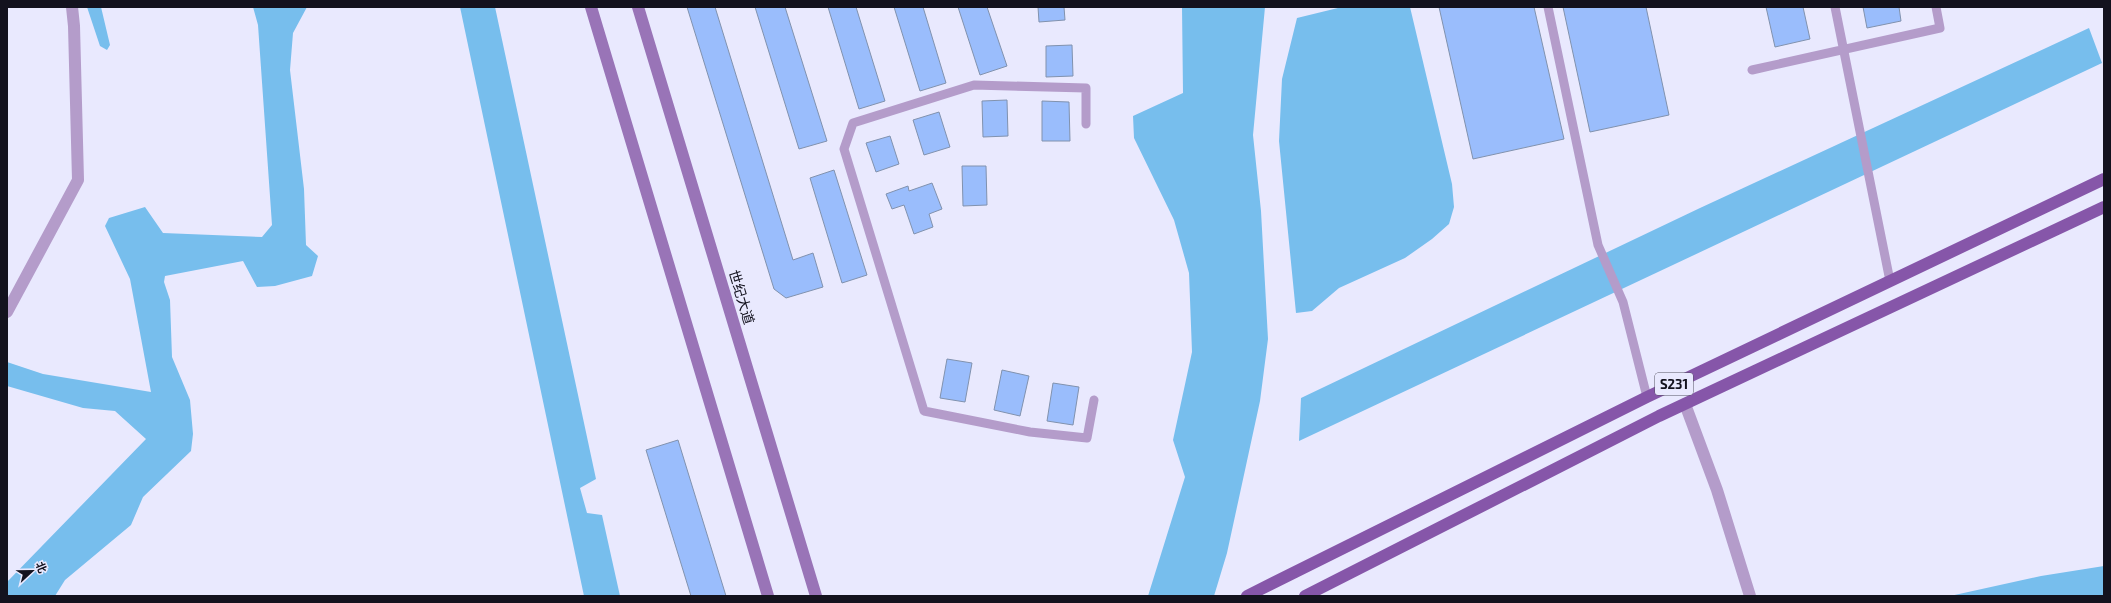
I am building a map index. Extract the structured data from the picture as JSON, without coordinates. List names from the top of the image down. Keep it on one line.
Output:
{"streets":{"main road":["世纪大道","S231"]},"north":"right"}
